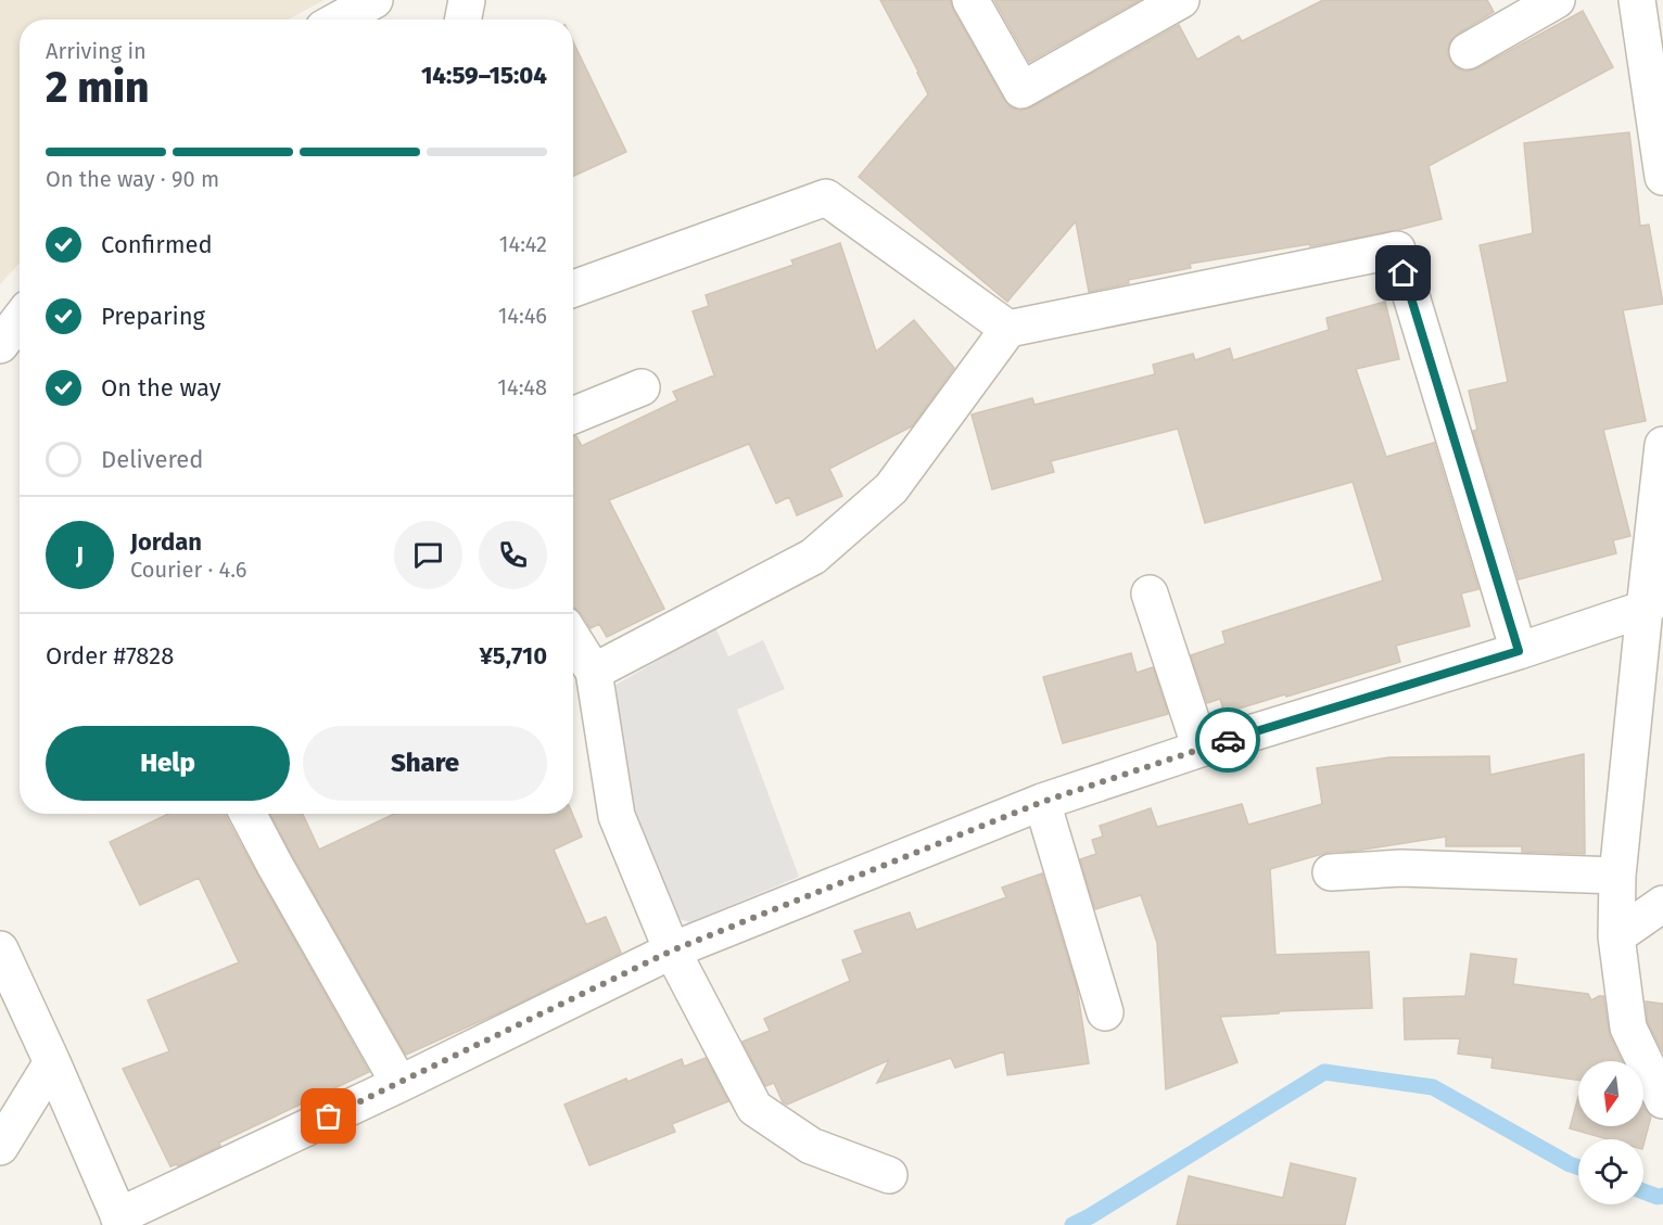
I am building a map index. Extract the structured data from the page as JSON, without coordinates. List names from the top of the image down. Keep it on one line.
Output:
{"north":"bottom","page":{"heading":["2 min","Arriving in","14:59–15:04"],"panel":["Jordan","Courier · 4.6","Order #7828","¥5,710"],"bar":"On the way · 90 m","list":[["Confirmed","14:42"],["Preparing","14:46"],["On the way","14:48"],"Delivered"],"round":"J","buttons":["Help","Share"]}}
